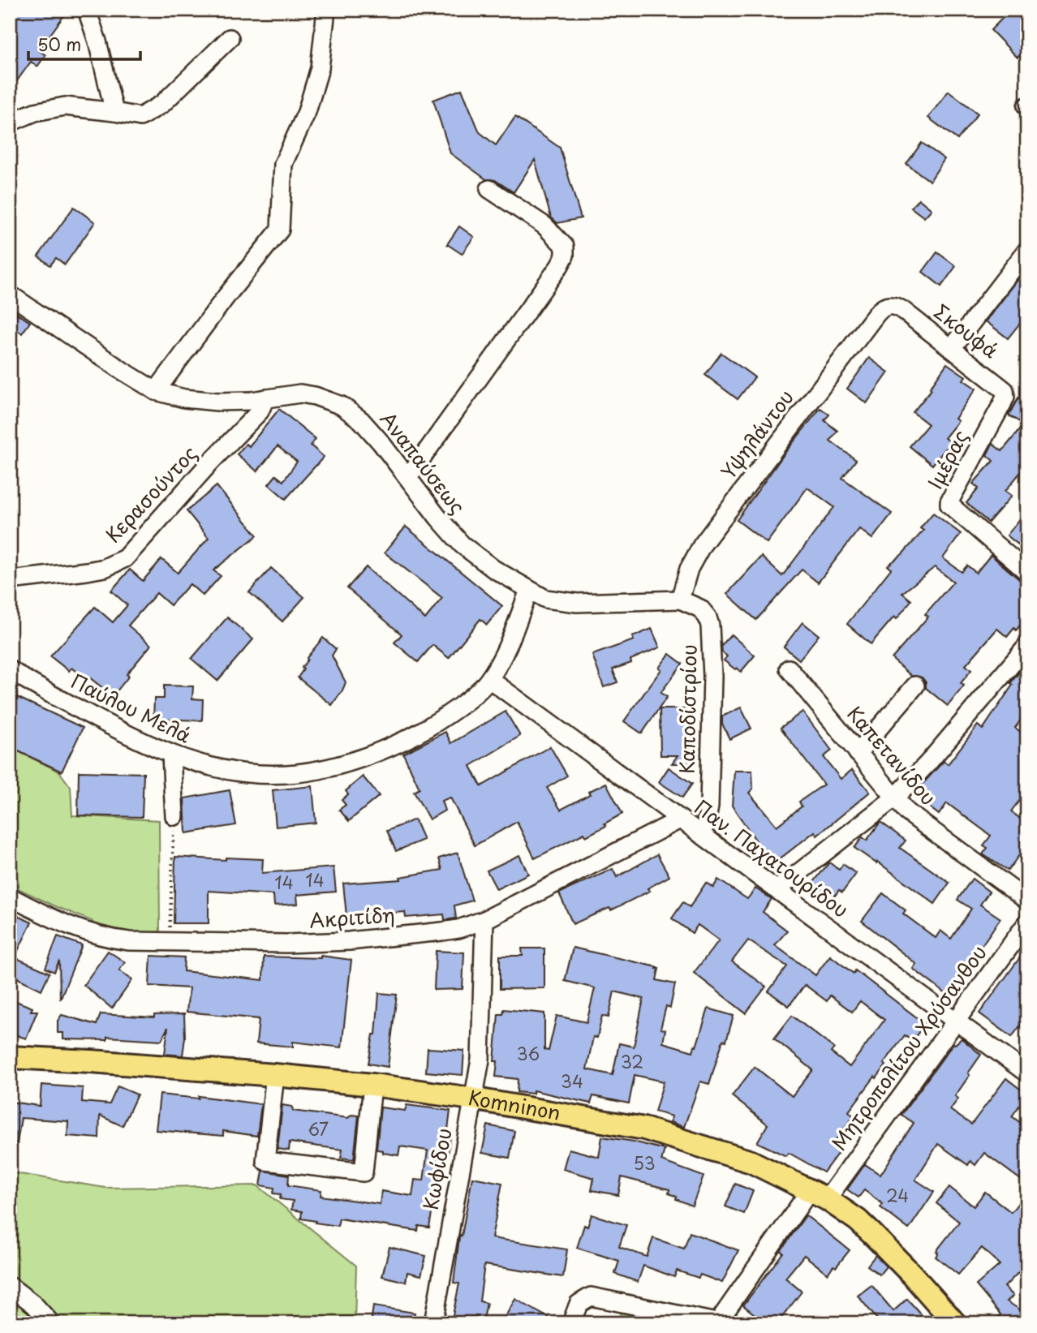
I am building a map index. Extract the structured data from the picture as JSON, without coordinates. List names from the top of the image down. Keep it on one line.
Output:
{"streets":{"main road":["Komninon"],"street":["Σκουφά","Υψηλάντου","Ιμέρας","Αναπαύσεως","Κερασούντος","Παύλου Μελά","Καποδίστρίου","Καπετανίδου","Παν. Παχατουρίδου","Ακριτίδη","Μητροπολίτου Χρύσανθου","Κωφίδου"]},"crossings":[["Σκουφά","Υψηλάντου"],["Σκουφά","Ιμέρας"],["Υψηλάντου","Αναπαύσεως"],["Υψηλάντου","Καποδίστρίου"],["Αναπαύσεως","Κερασούντος"],["Αναπαύσεως","Παύλου Μελά"],["Αναπαύσεως","Καποδίστρίου"],["Παύλου Μελά","Παν. Παχατουρίδου"],["Καποδίστρίου","Παν. Παχατουρίδου"],["Παν. Παχατουρίδου","Ακριτίδη"],["Παν. Παχατουρίδου","Μητροπολίτου Χρύσανθου"],["Ακριτίδη","Κωφίδου"],["Μητροπολίτου Χρύσανθου","Komninon"],["Komninon","Κωφίδου"]],"house_numbers":["14","14","36","32","34","67","53","24"],"scale_bar":"50 m"}
